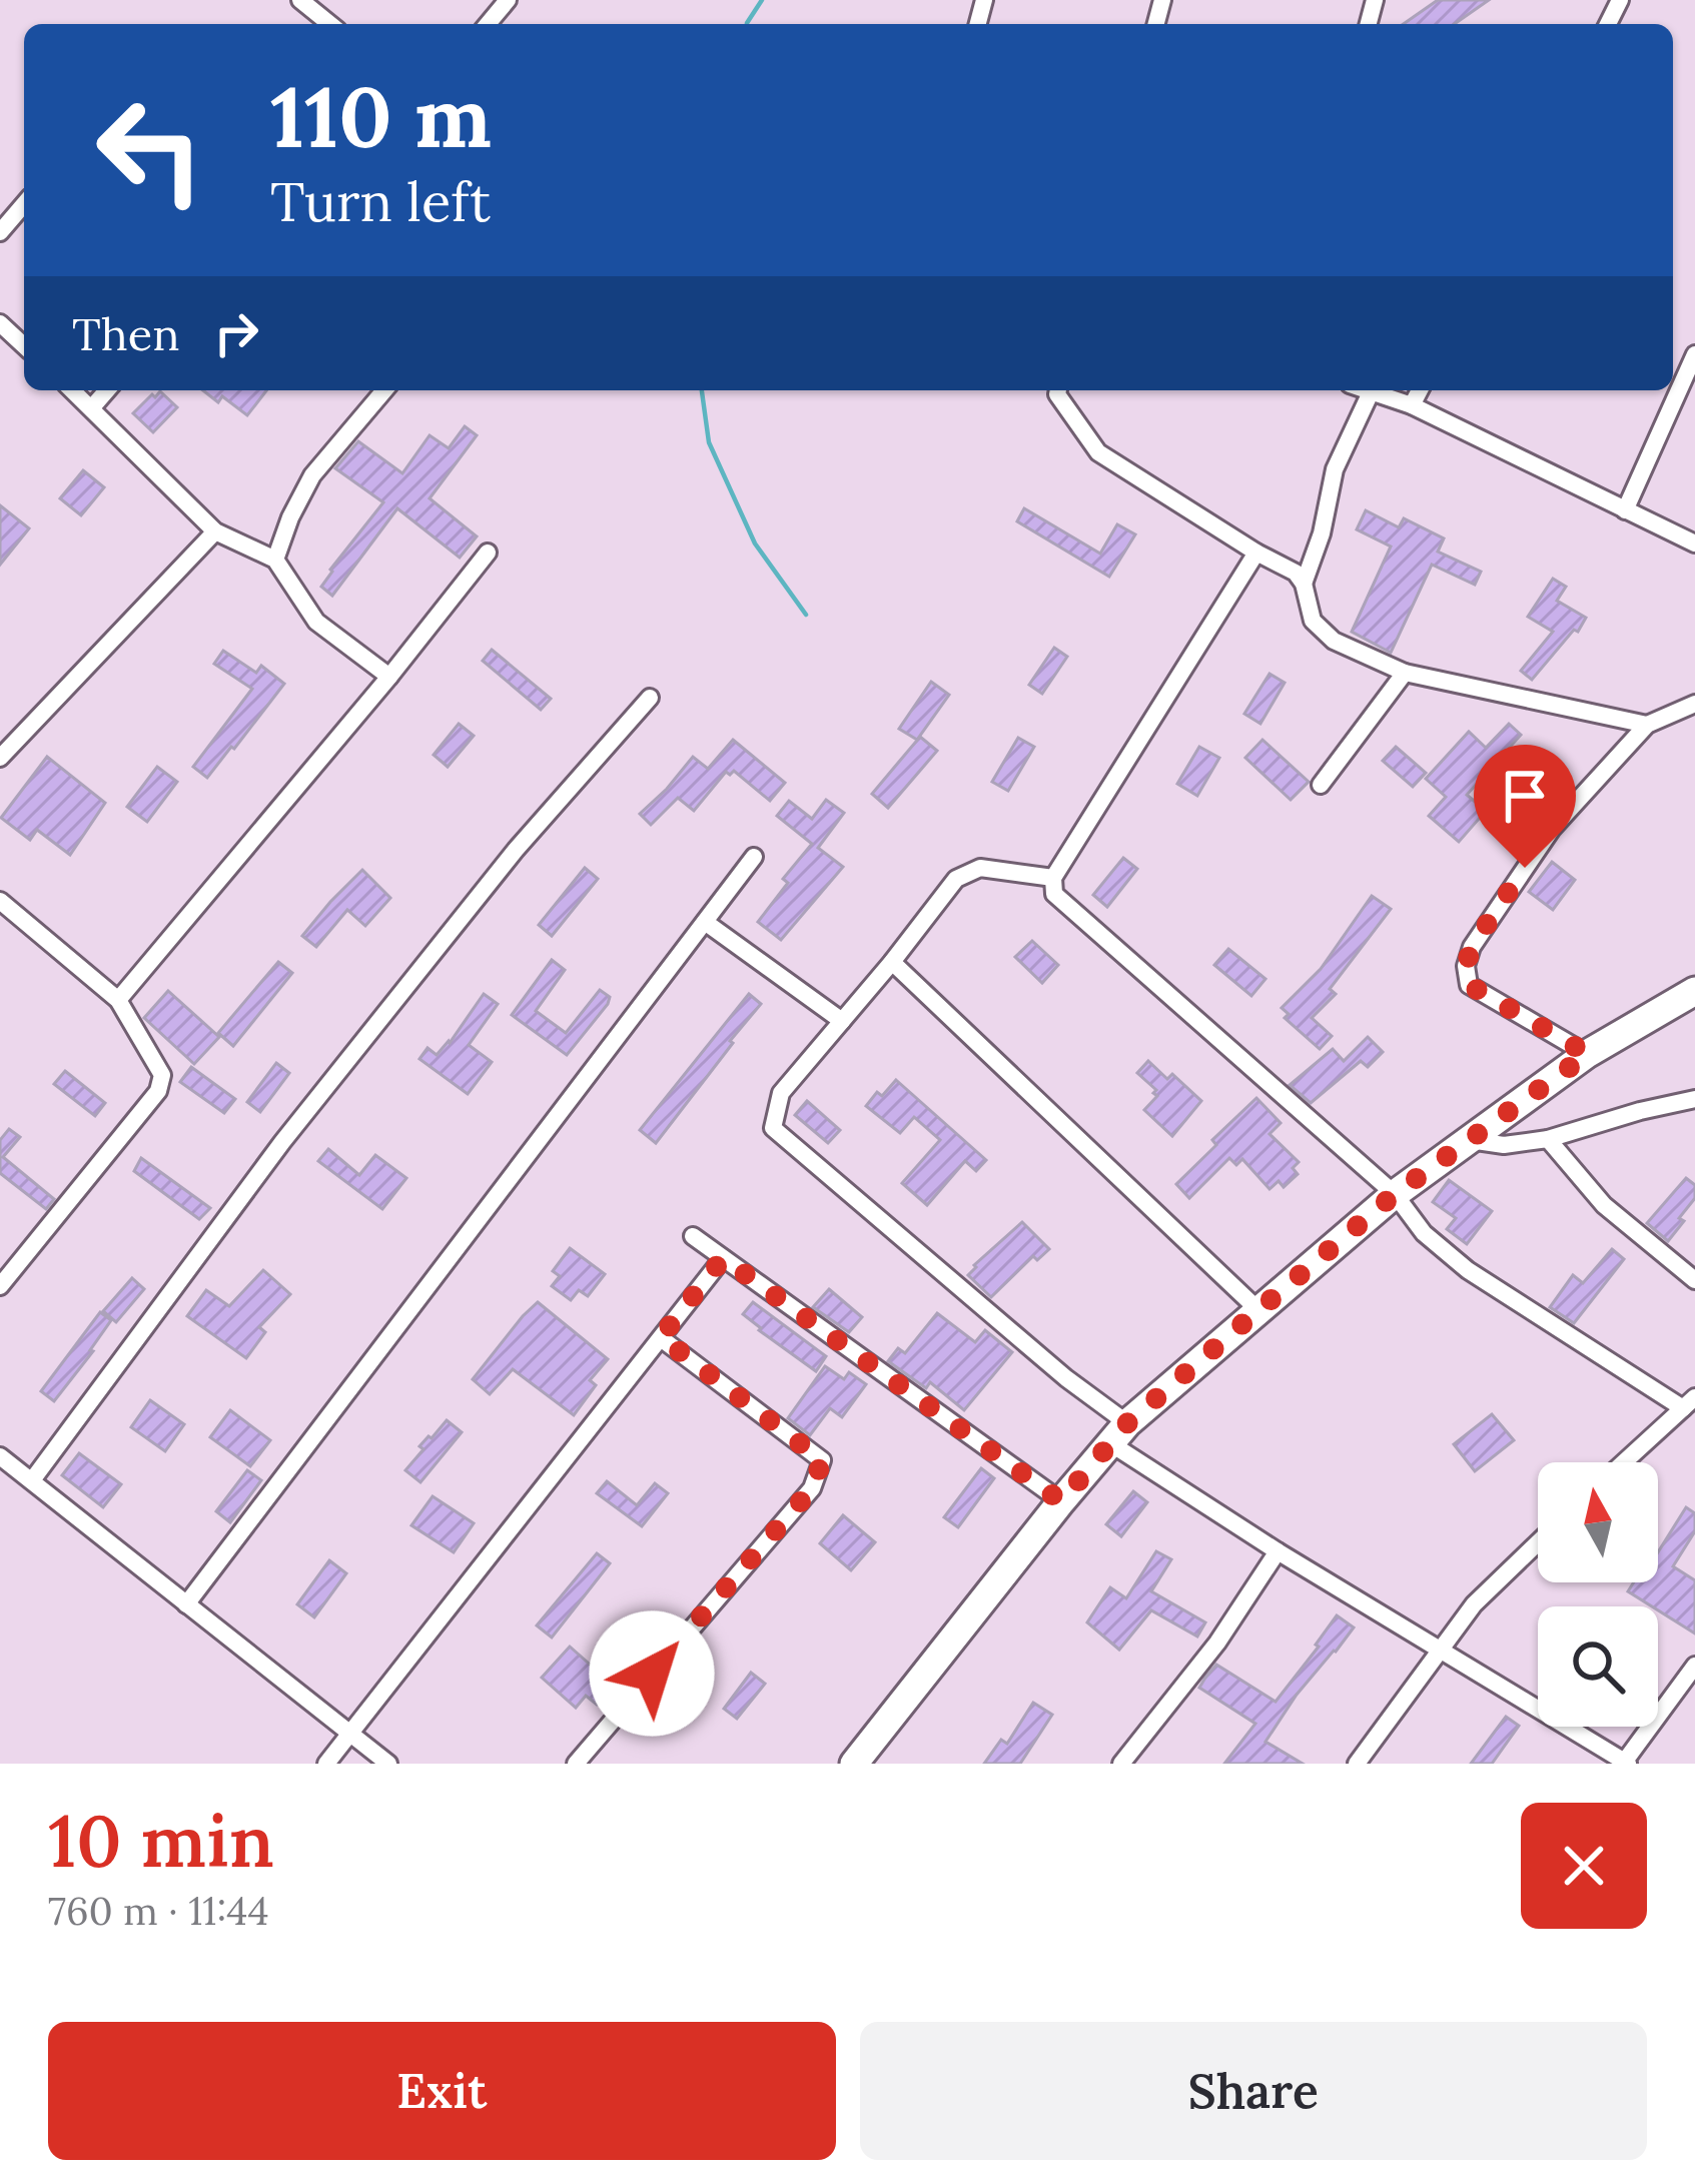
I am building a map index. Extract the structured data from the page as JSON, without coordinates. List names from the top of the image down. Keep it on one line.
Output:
{"north":"top","page":{"turn":["110 m","Turn left"],"then":"Then","heading":["10 min","760 m · 11:44"],"buttons":["Exit","Share"]}}
